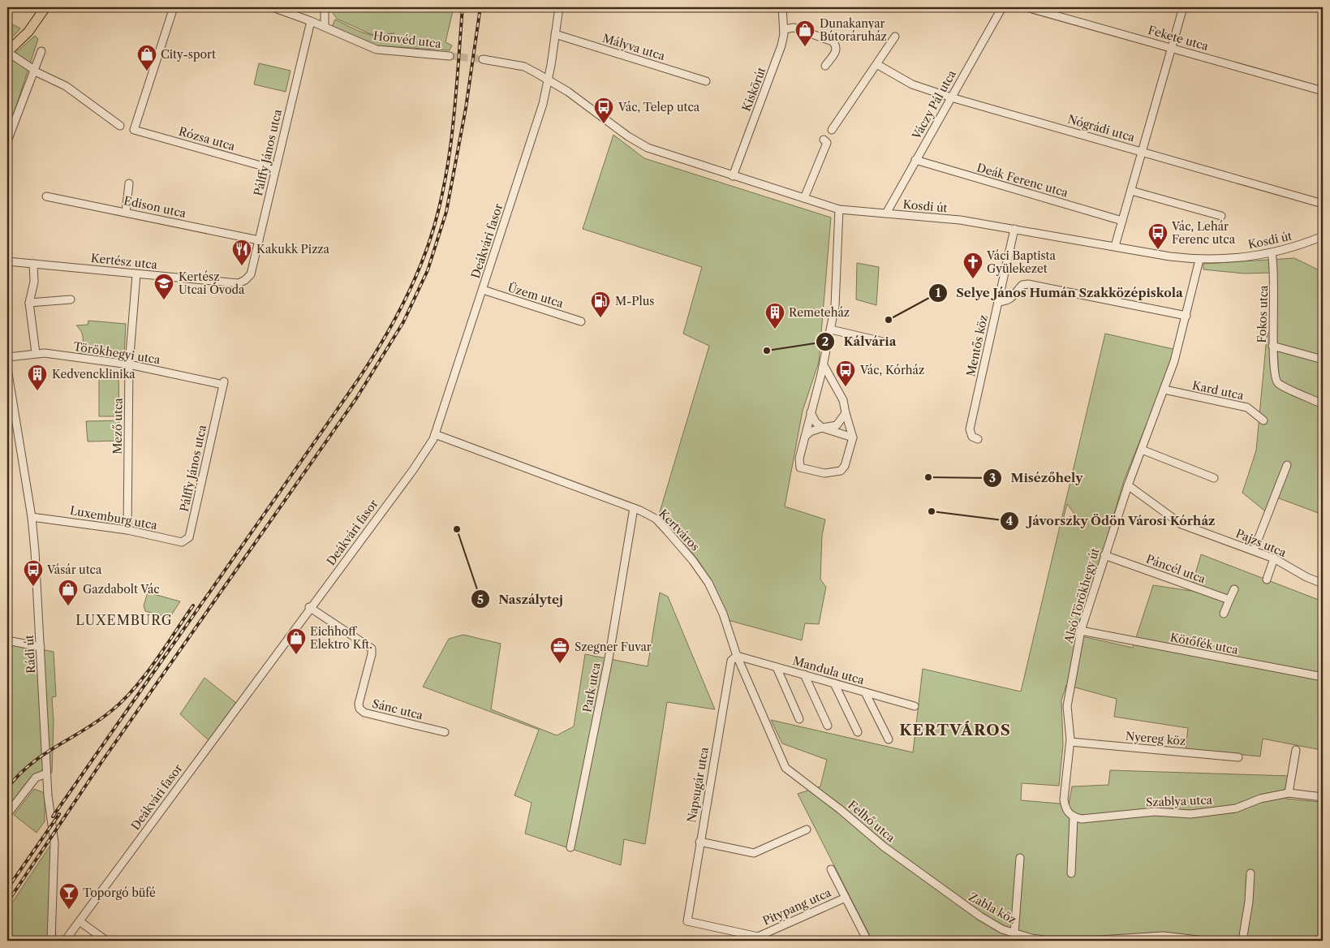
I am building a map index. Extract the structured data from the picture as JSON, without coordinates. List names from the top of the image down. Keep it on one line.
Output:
{"streets":{"street":["Fekete utca","Honvéd utca","Mályva utca","Kiskörút","Váczy Pál utca","Nógrádi utca","Rózsa utca","Pálffy János utca","Deák Ferenc utca","Kosdi út","Edison utca","Deákvári fasor","Kertész utca","Üzem utca","Fokos utca","Mentős köz","Törökhegyi utca","Kard utca","Mező utca","Luxemburg utca","Kertváros","Pajzs utca","Páncél utca","Alsó Törökhegy út","Kötőfék utca","Rádi út","Mandula utca","Park utca","Sánc utca","Nyereg köz","Napsugár utca","Szablya utca","Felhő utca","Pitypang utca","Zabla köz"]},"crossings":[["Honvéd utca","Pálffy János utca"],["Mályva utca","Deákvári fasor"],["Kiskörút","Kosdi út"],["Váczy Pál utca","Nógrádi utca"],["Váczy Pál utca","Deák Ferenc utca"],["Váczy Pál utca","Kosdi út"],["Rózsa utca","Pálffy János utca"],["Pálffy János utca","Edison utca"],["Pálffy János utca","Kertész utca"],["Pálffy János utca","Törökhegyi utca"],["Pálffy János utca","Luxemburg utca"],["Kosdi út","Deákvári fasor"],["Kosdi út","Fokos utca"],["Kosdi út","Mentős köz"],["Kosdi út","Alsó Törökhegy út"],["Deákvári fasor","Üzem utca"],["Deákvári fasor","Kertváros"],["Deákvári fasor","Sánc utca"],["Kertész utca","Mező utca"],["Törökhegyi utca","Mező utca"],["Kard utca","Alsó Törökhegy út"],["Mező utca","Luxemburg utca"],["Luxemburg utca","Rádi út"],["Kertváros","Mandula utca"],["Kertváros","Park utca"],["Kertváros","Napsugár utca"],["Kertváros","Felhő utca"],["Pajzs utca","Alsó Törökhegy út"],["Páncél utca","Alsó Törökhegy út"],["Alsó Törökhegy út","Kötőfék utca"],["Alsó Törökhegy út","Nyereg köz"],["Alsó Törökhegy út","Szablya utca"],["Mandula utca","Napsugár utca"],["Napsugár utca","Pitypang utca"],["Felhő utca","Zabla köz"]],"districts":["LUXEMBURG","KERTVÁROS"],"places":{"shop":["Dunakanyar Bútoráruház","City-sport","Gazdabolt Vác","Eichhoff Elektro Kft."],"bus stop":["Vác, Telep utca","Vác, Lehár Ferenc utca","Vác, Kórház","Vásár utca"],"restaurant":["Kakukk Pizza"],"church":["Váci Baptista Gyülekezet"],"school or university":["Kertész Utcai Óvoda"],"fuel station":["M-Plus"],"other":["Selye János Humán Szakközépiskola","Kálvária","Misézőhely","Jávorszky Ödön Városi Kórház","Naszálytej"],"building":["Remeteház","Kedvencklinika"],"office":["Szegner Fuvar"],"bar":["Toporgó büfé"]}}
